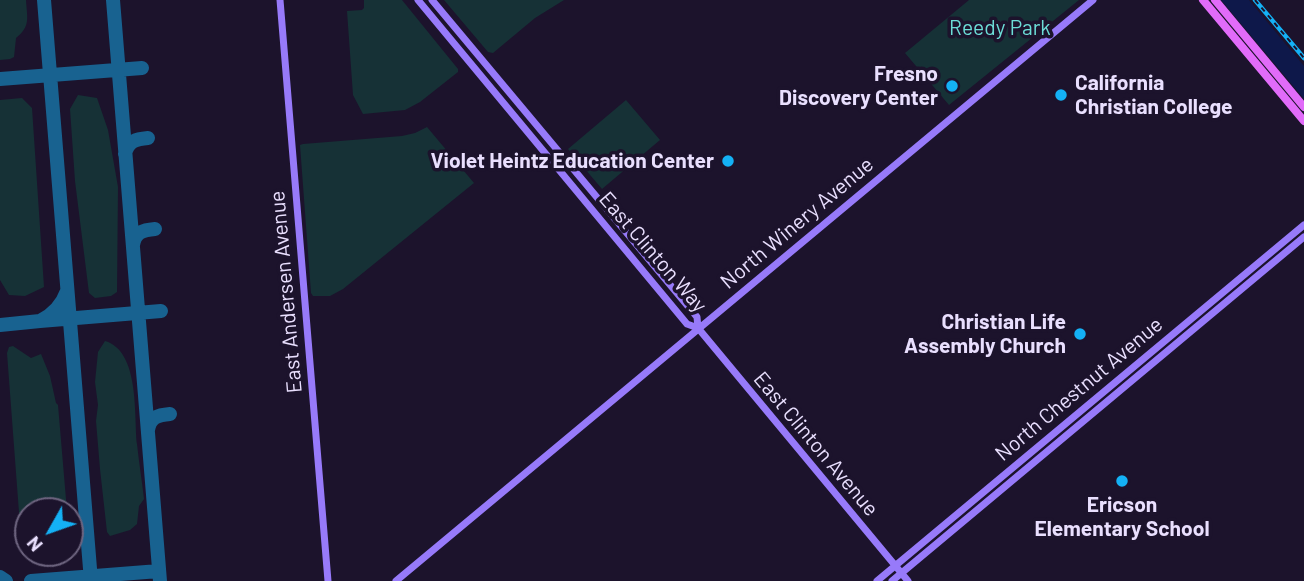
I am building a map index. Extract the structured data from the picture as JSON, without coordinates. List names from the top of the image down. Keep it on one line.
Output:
{"streets":{"main road":["North Winery Avenue","East Clinton Way","East Andersen Avenue","North Chestnut Avenue","East Clinton Avenue"]},"crossings":[["North Winery Avenue","East Clinton Way"],["North Winery Avenue","East Clinton Avenue"],["East Clinton Way","East Clinton Avenue"],["North Chestnut Avenue","East Clinton Avenue"]],"parks":["Reedy Park"],"places":["Fresno Discovery Center","California Christian College","Violet Heintz Education Center","Christian Life Assembly Church","Ericson Elementary School"],"north":"bottom left"}
